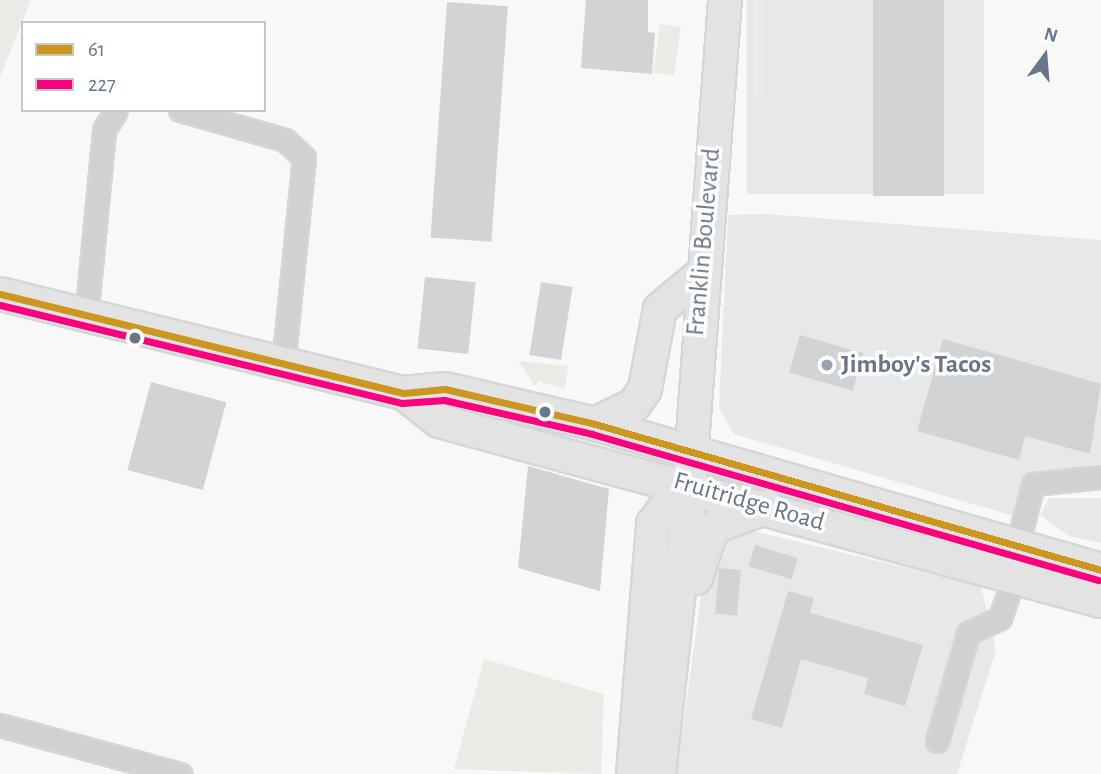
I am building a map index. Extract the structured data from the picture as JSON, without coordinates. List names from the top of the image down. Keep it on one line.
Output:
{"streets":{"main road":["Franklin Boulevard","Fruitridge Road"]},"crossings":[["Franklin Boulevard","Fruitridge Road"]],"places":["Jimboy's Tacos"],"lines":["transit line 61","transit line 227"],"legend":["61","227"],"north":"top"}
